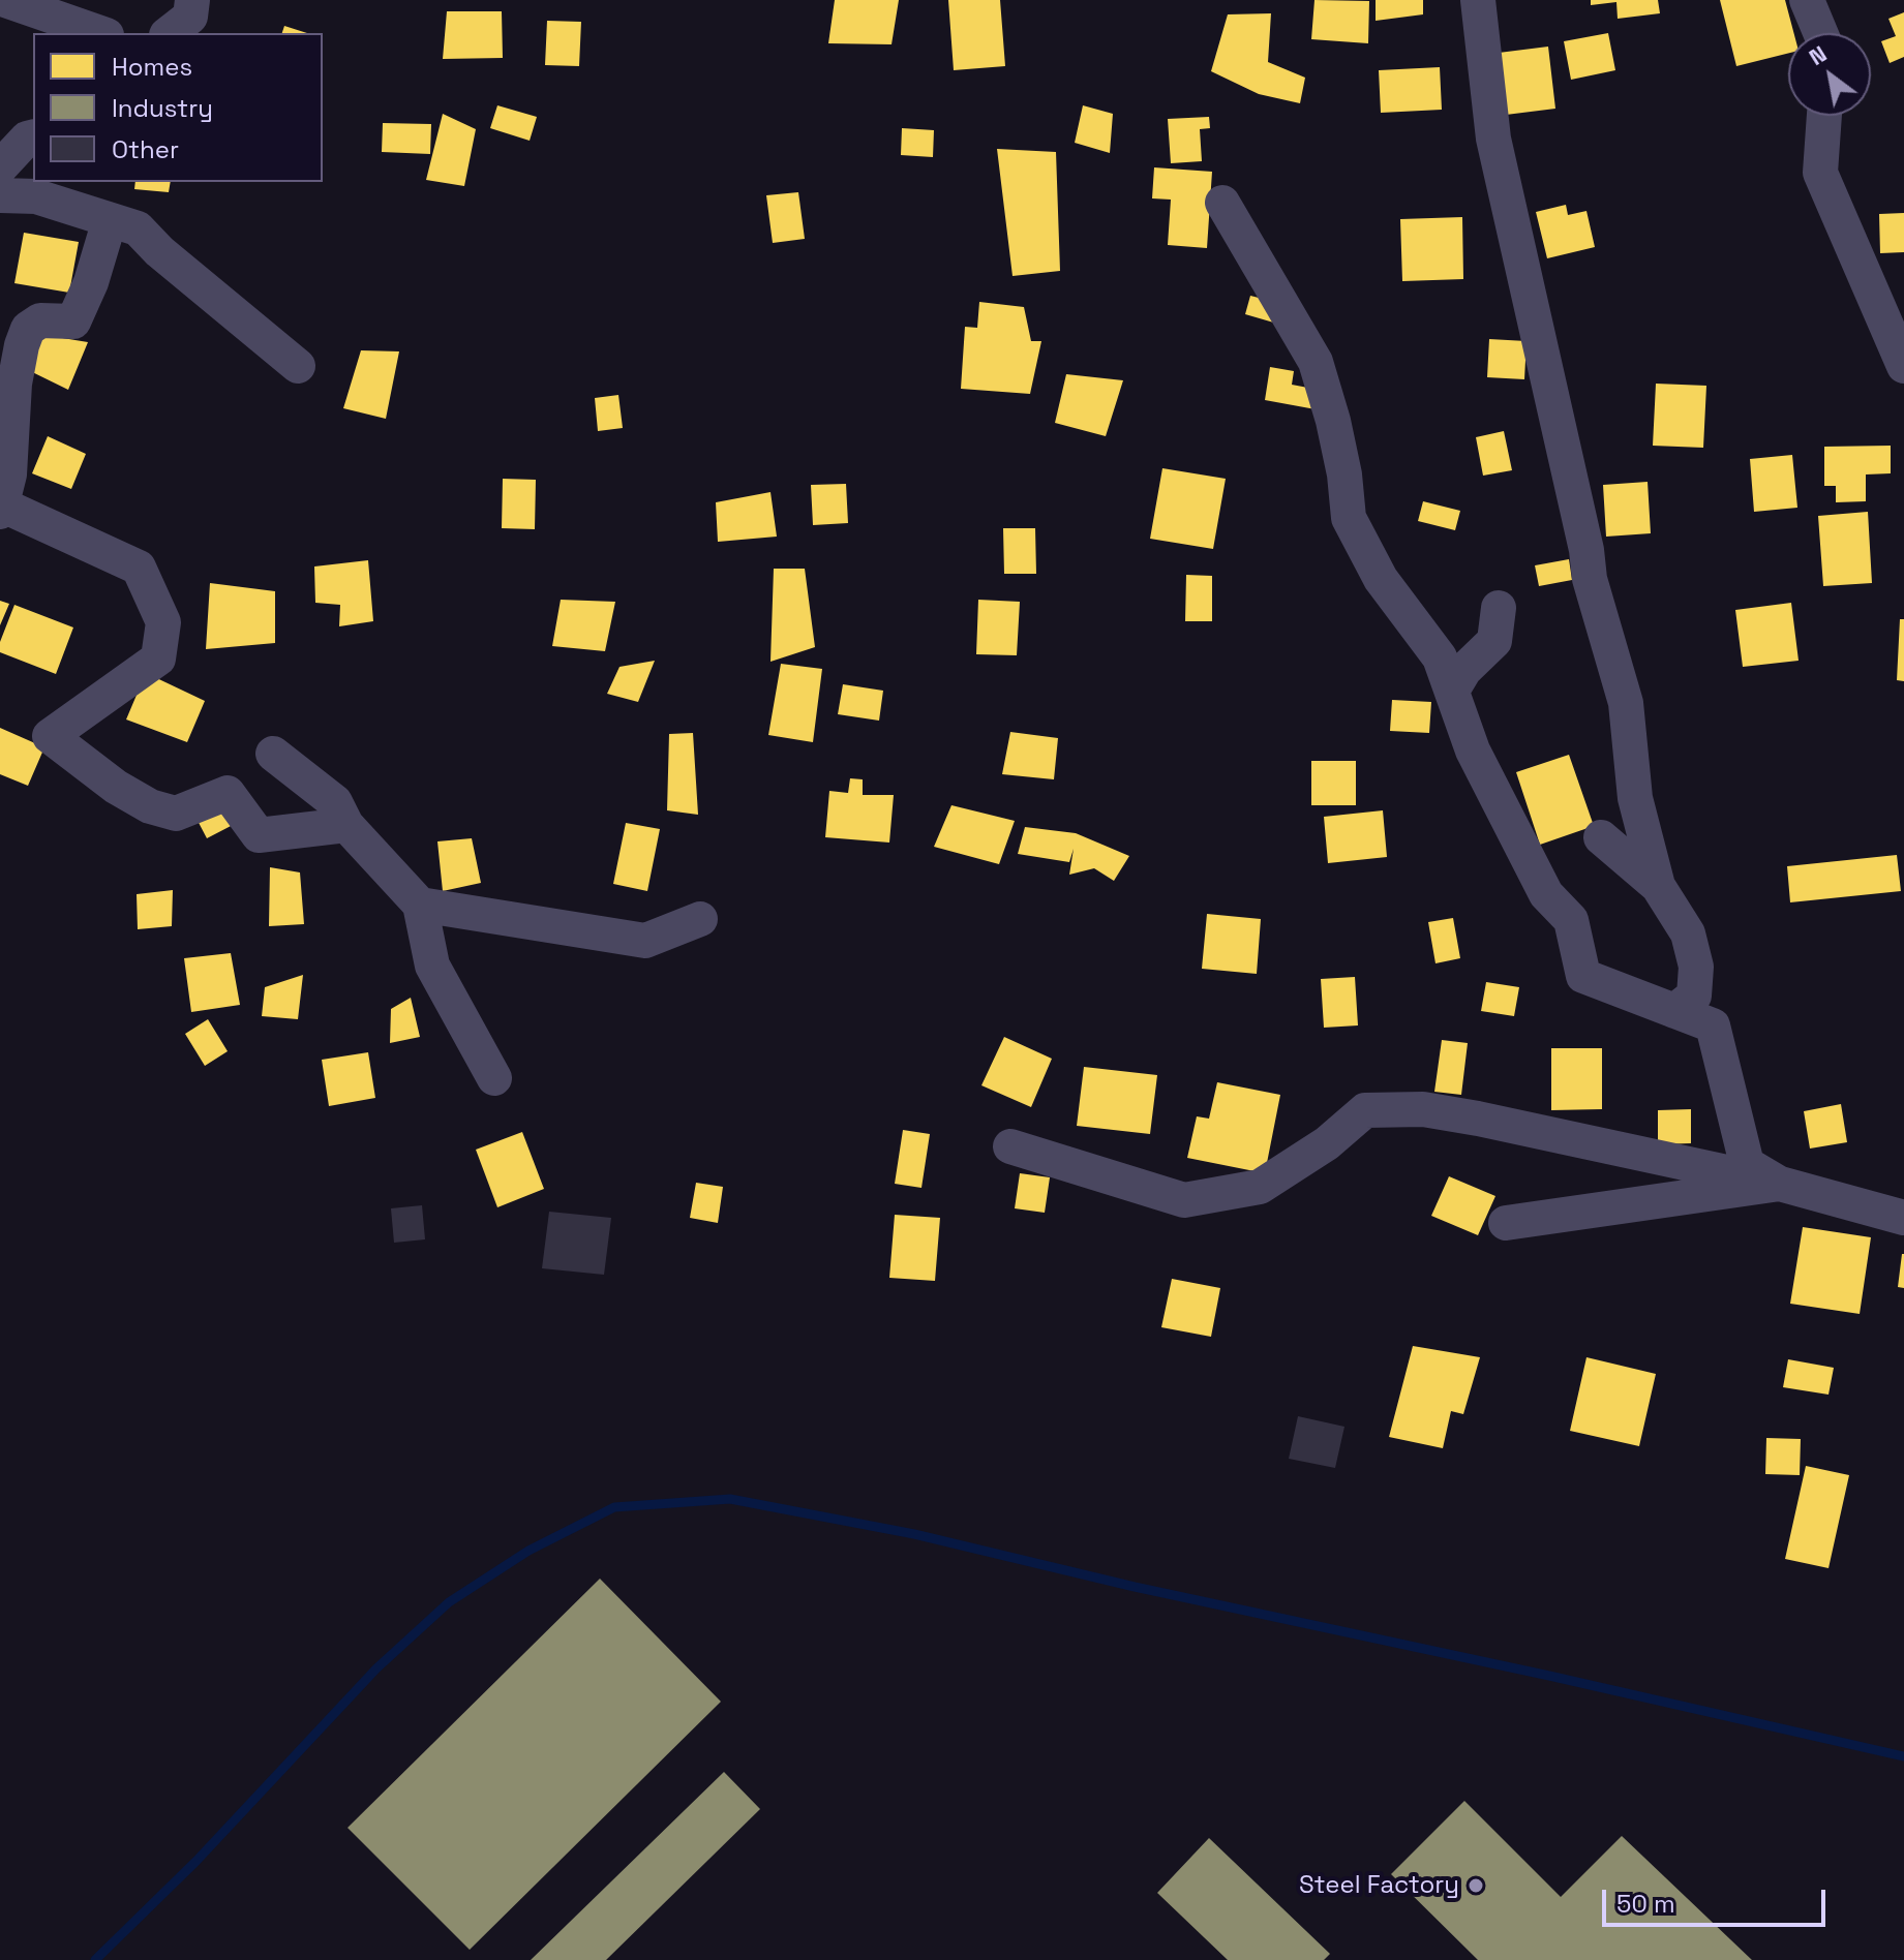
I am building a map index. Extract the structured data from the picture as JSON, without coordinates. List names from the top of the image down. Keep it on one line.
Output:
{"places":["Steel Factory"],"legend":["Homes","Industry","Other"],"scale_bar":"50 m","north":"top left"}
